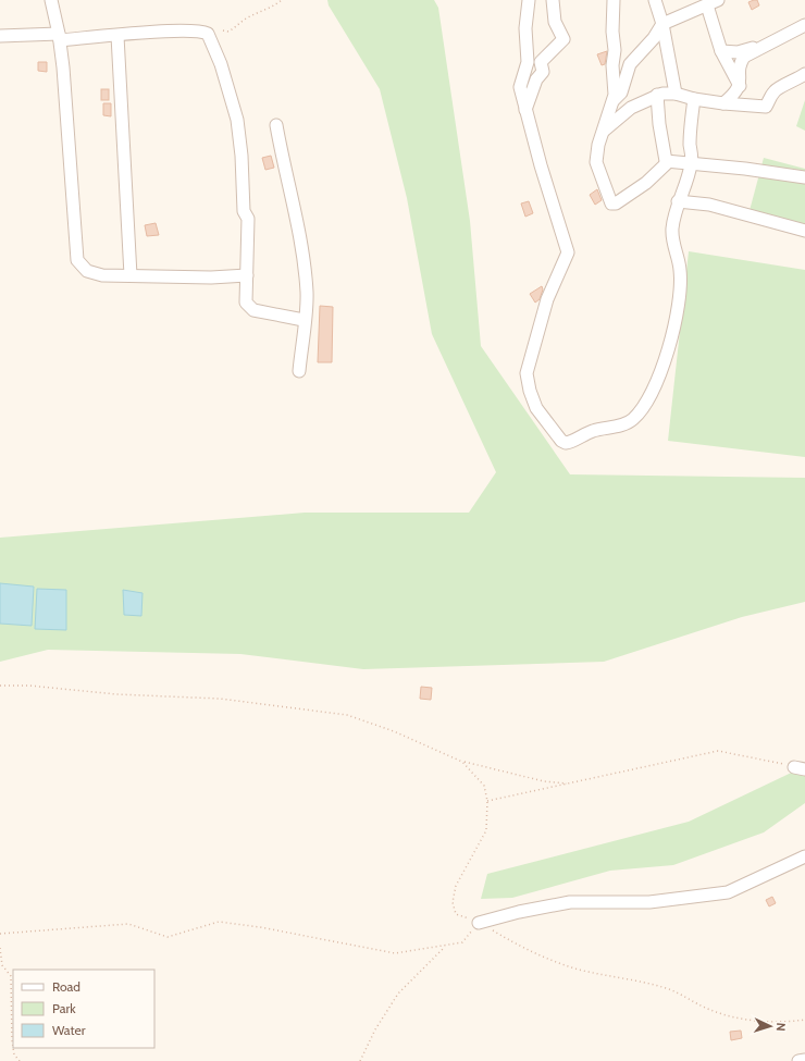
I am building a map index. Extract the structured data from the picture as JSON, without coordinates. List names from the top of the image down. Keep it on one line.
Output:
{"legend":["Road","Park","Water"],"north":"right"}
